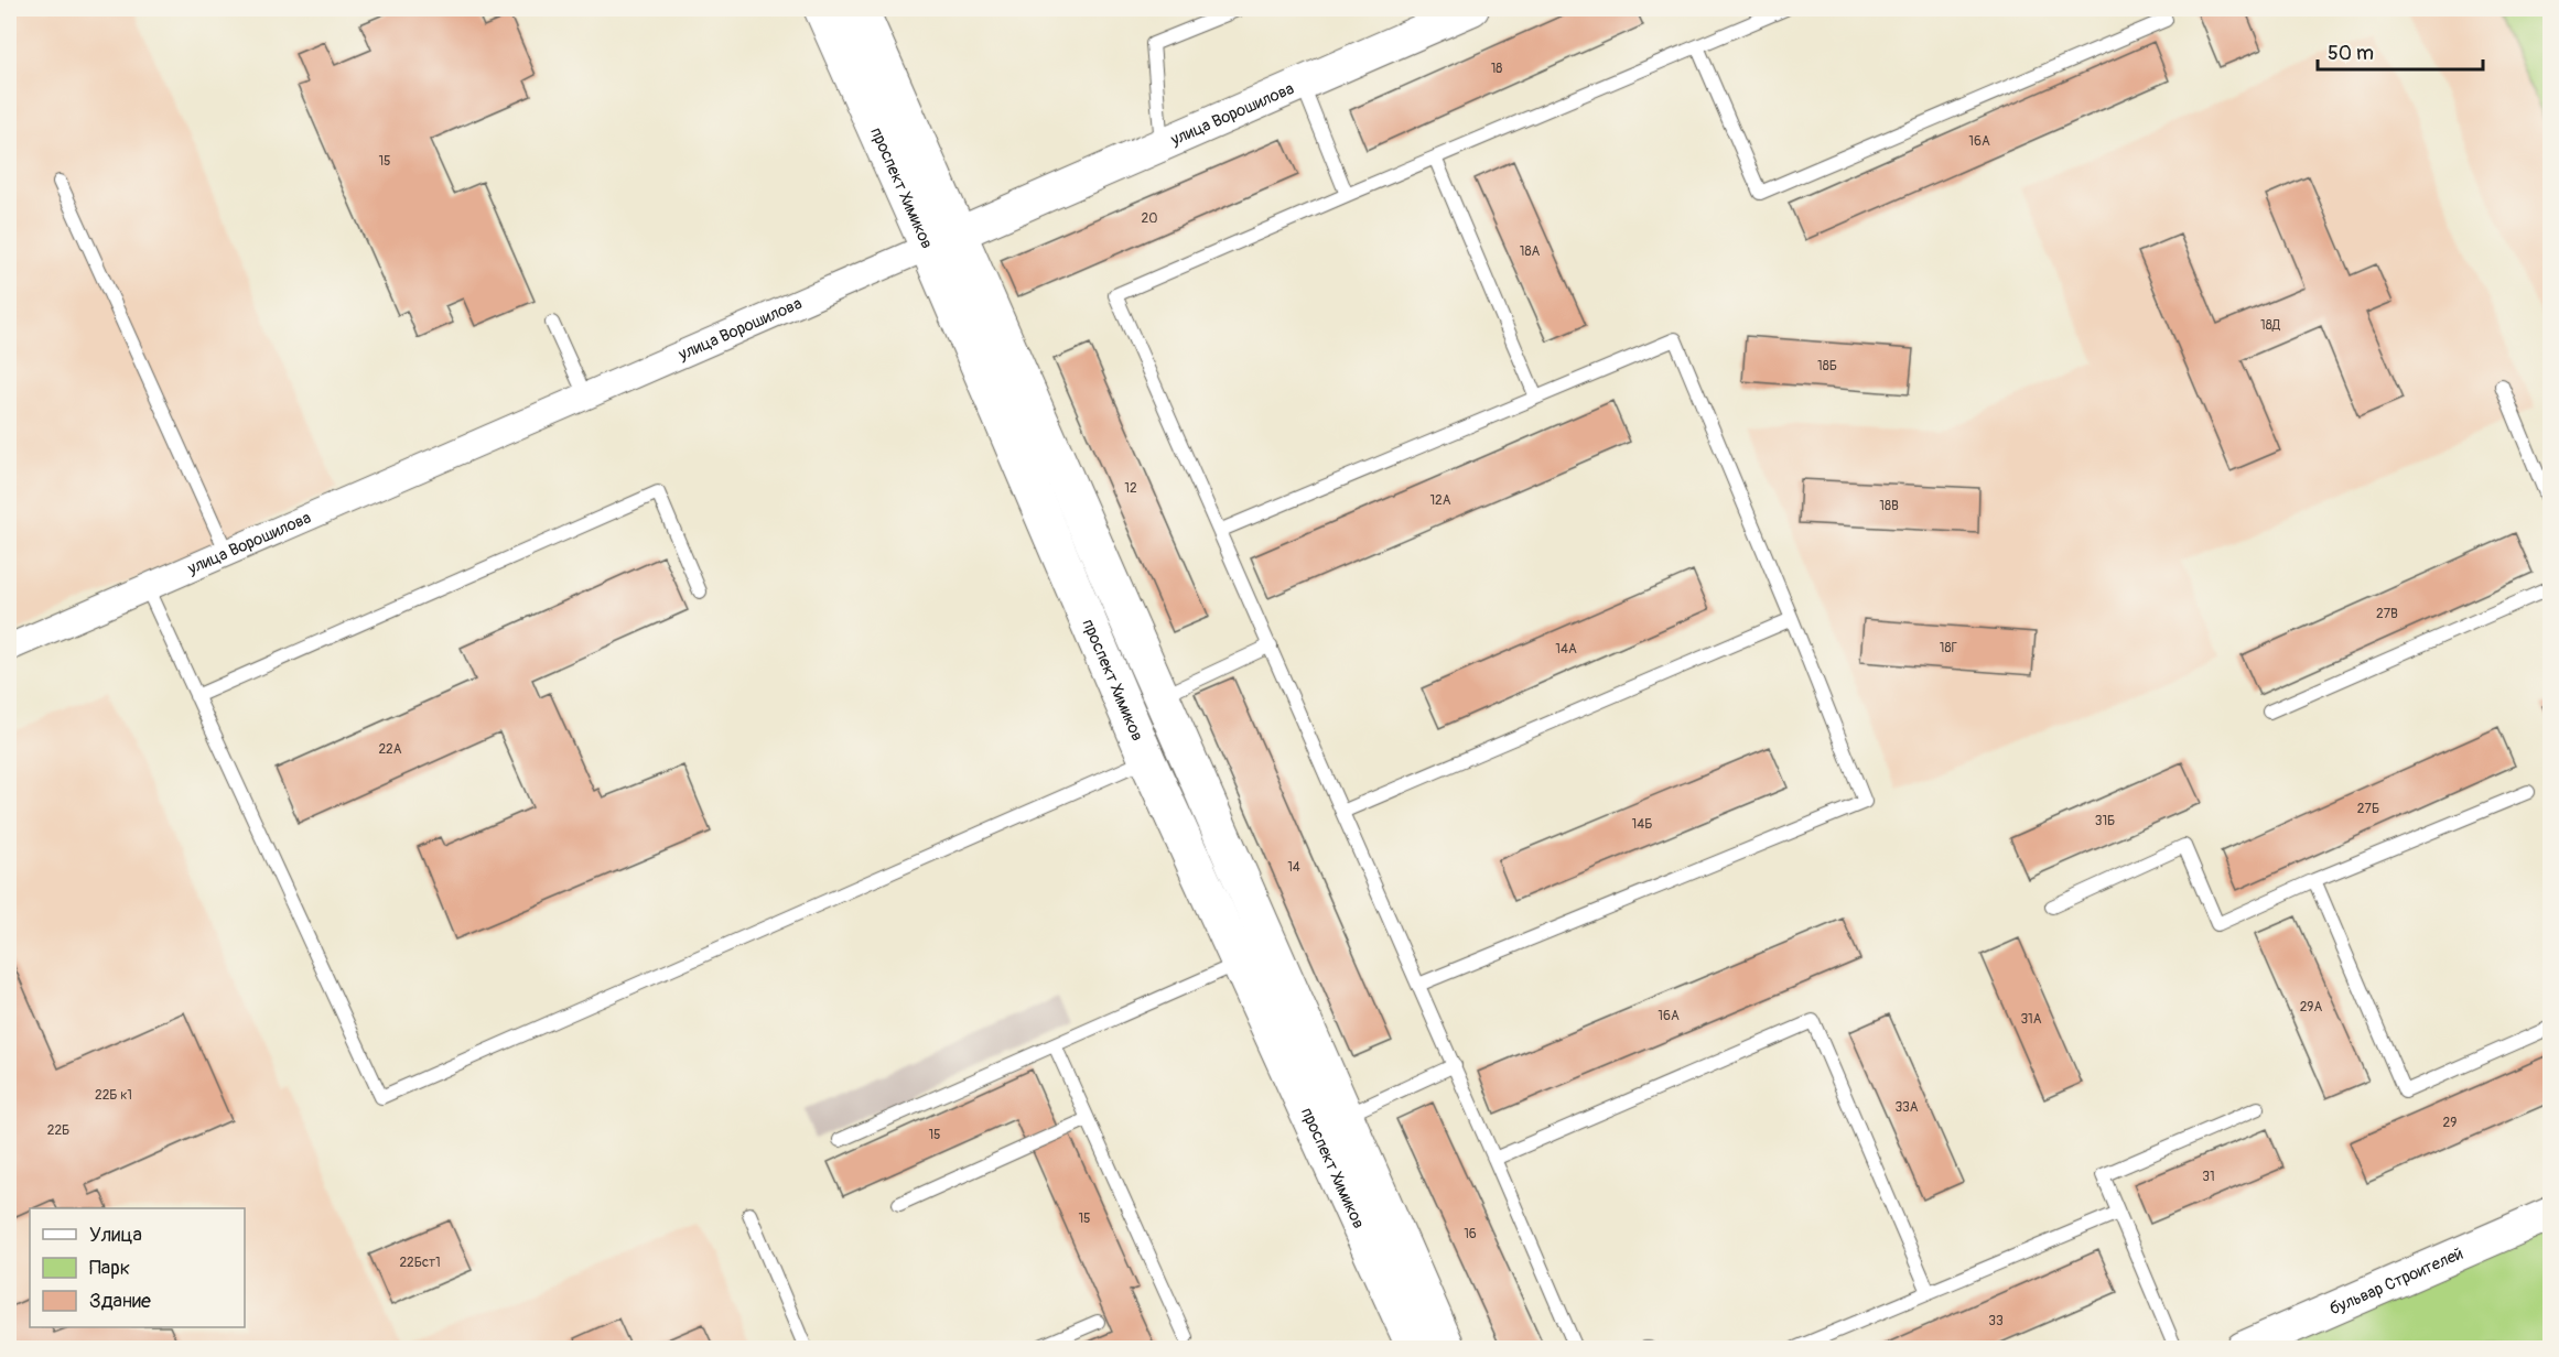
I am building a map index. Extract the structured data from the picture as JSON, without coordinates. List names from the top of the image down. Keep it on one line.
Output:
{"streets":{"main road":["проспект Химиков"],"street":["улица Ворошилова","бульвар Строителей"]},"crossings":[["улица Ворошилова","проспект Химиков"]],"house_numbers":["18","16А","15","20","18А","18Д","18Б","12","12А","18В","27В","18Г","14А","22А","27Б","31Б","14Б","14","29А","16А","31А","22Б к1","33А","29","22Б","15","31","15","16","22Бст1","33"],"legend":["Улица","Парк","Здание"],"scale_bar":"50 m"}
